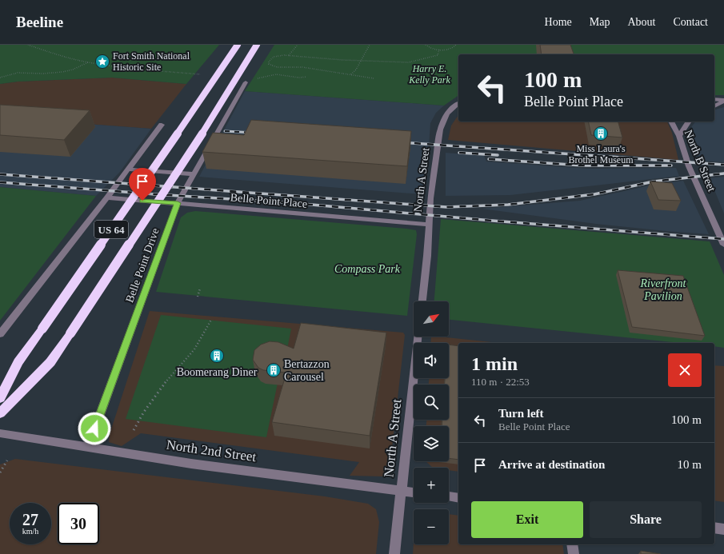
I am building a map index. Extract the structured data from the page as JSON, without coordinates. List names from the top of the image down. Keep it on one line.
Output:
{"streets":{"highway":["US 64"],"street":["North B Street","North A Street","Belle Point Place","Belle Point Drive","North 2nd Street"]},"crossings":[["North A Street","Belle Point Place"],["North A Street","North 2nd Street"],["Belle Point Place","Belle Point Drive"],["Belle Point Drive","North 2nd Street"]],"parks":["Harry E. Kelly Park","Compass Park","Riverfront Pavilion"],"places":{"place":["Fort Smith National Historic Site"],"building":["Miss Laura's Brothel Museum","Boomerang Diner","Bertazzon Carousel"]},"north":"top right","page":{"header":"Beeline","nav":["Home","Map","About","Contact"],"turn":["100 m","Belle Point Place"],"map_buttons":["+","−"],"heading":["1 min","110 m · 22:53"],"list":[{"name":"Turn left","note":"Belle Point Place","value":"100 m"},{"name":"Arrive at destination","value":"10 m"}],"buttons":["Exit","Share"],"speed":"27 km/h","limit":"30"}}
